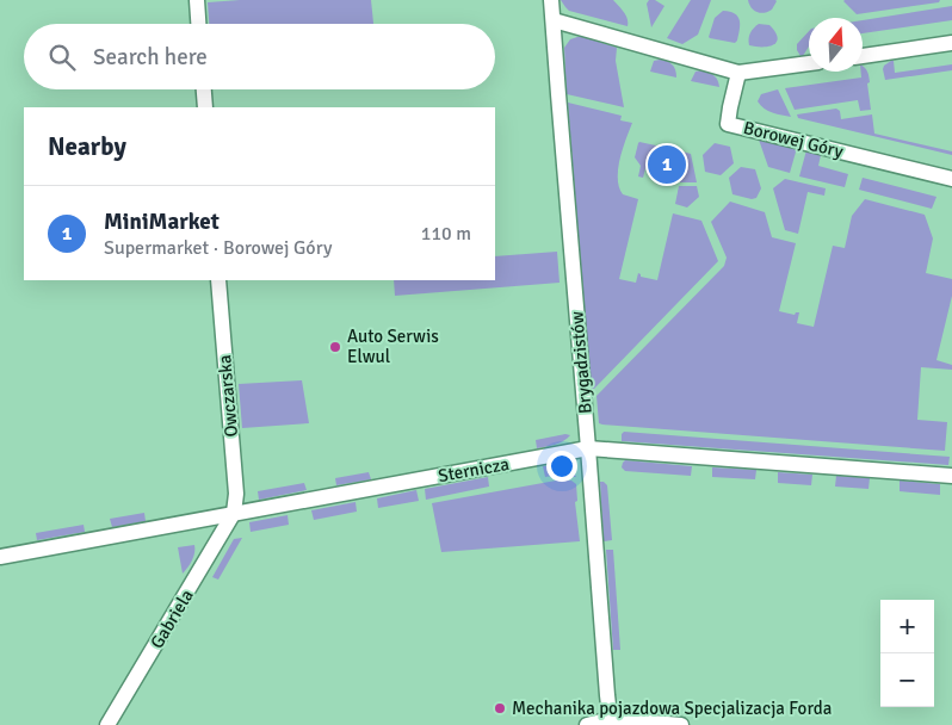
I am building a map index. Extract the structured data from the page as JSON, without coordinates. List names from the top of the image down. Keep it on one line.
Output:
{"streets":{"street":["Borowej Góry","Brygadzistów","Owczarska","Sternicza","Gabriela"]},"crossings":[["Brygadzistów","Sternicza"],["Owczarska","Sternicza"],["Owczarska","Gabriela"],["Sternicza","Gabriela"]],"places":["Auto Serwis Elwul","Mechanika pojazdowa Specjalizacja Forda"],"north":"top","page":{"search":"Search here","heading":"Nearby","pins":"1","list":[{"mark":"1","name":"MiniMarket","note":"Supermarket · Borowej Góry","value":"110 m"}],"map_buttons":["+","−"]}}
